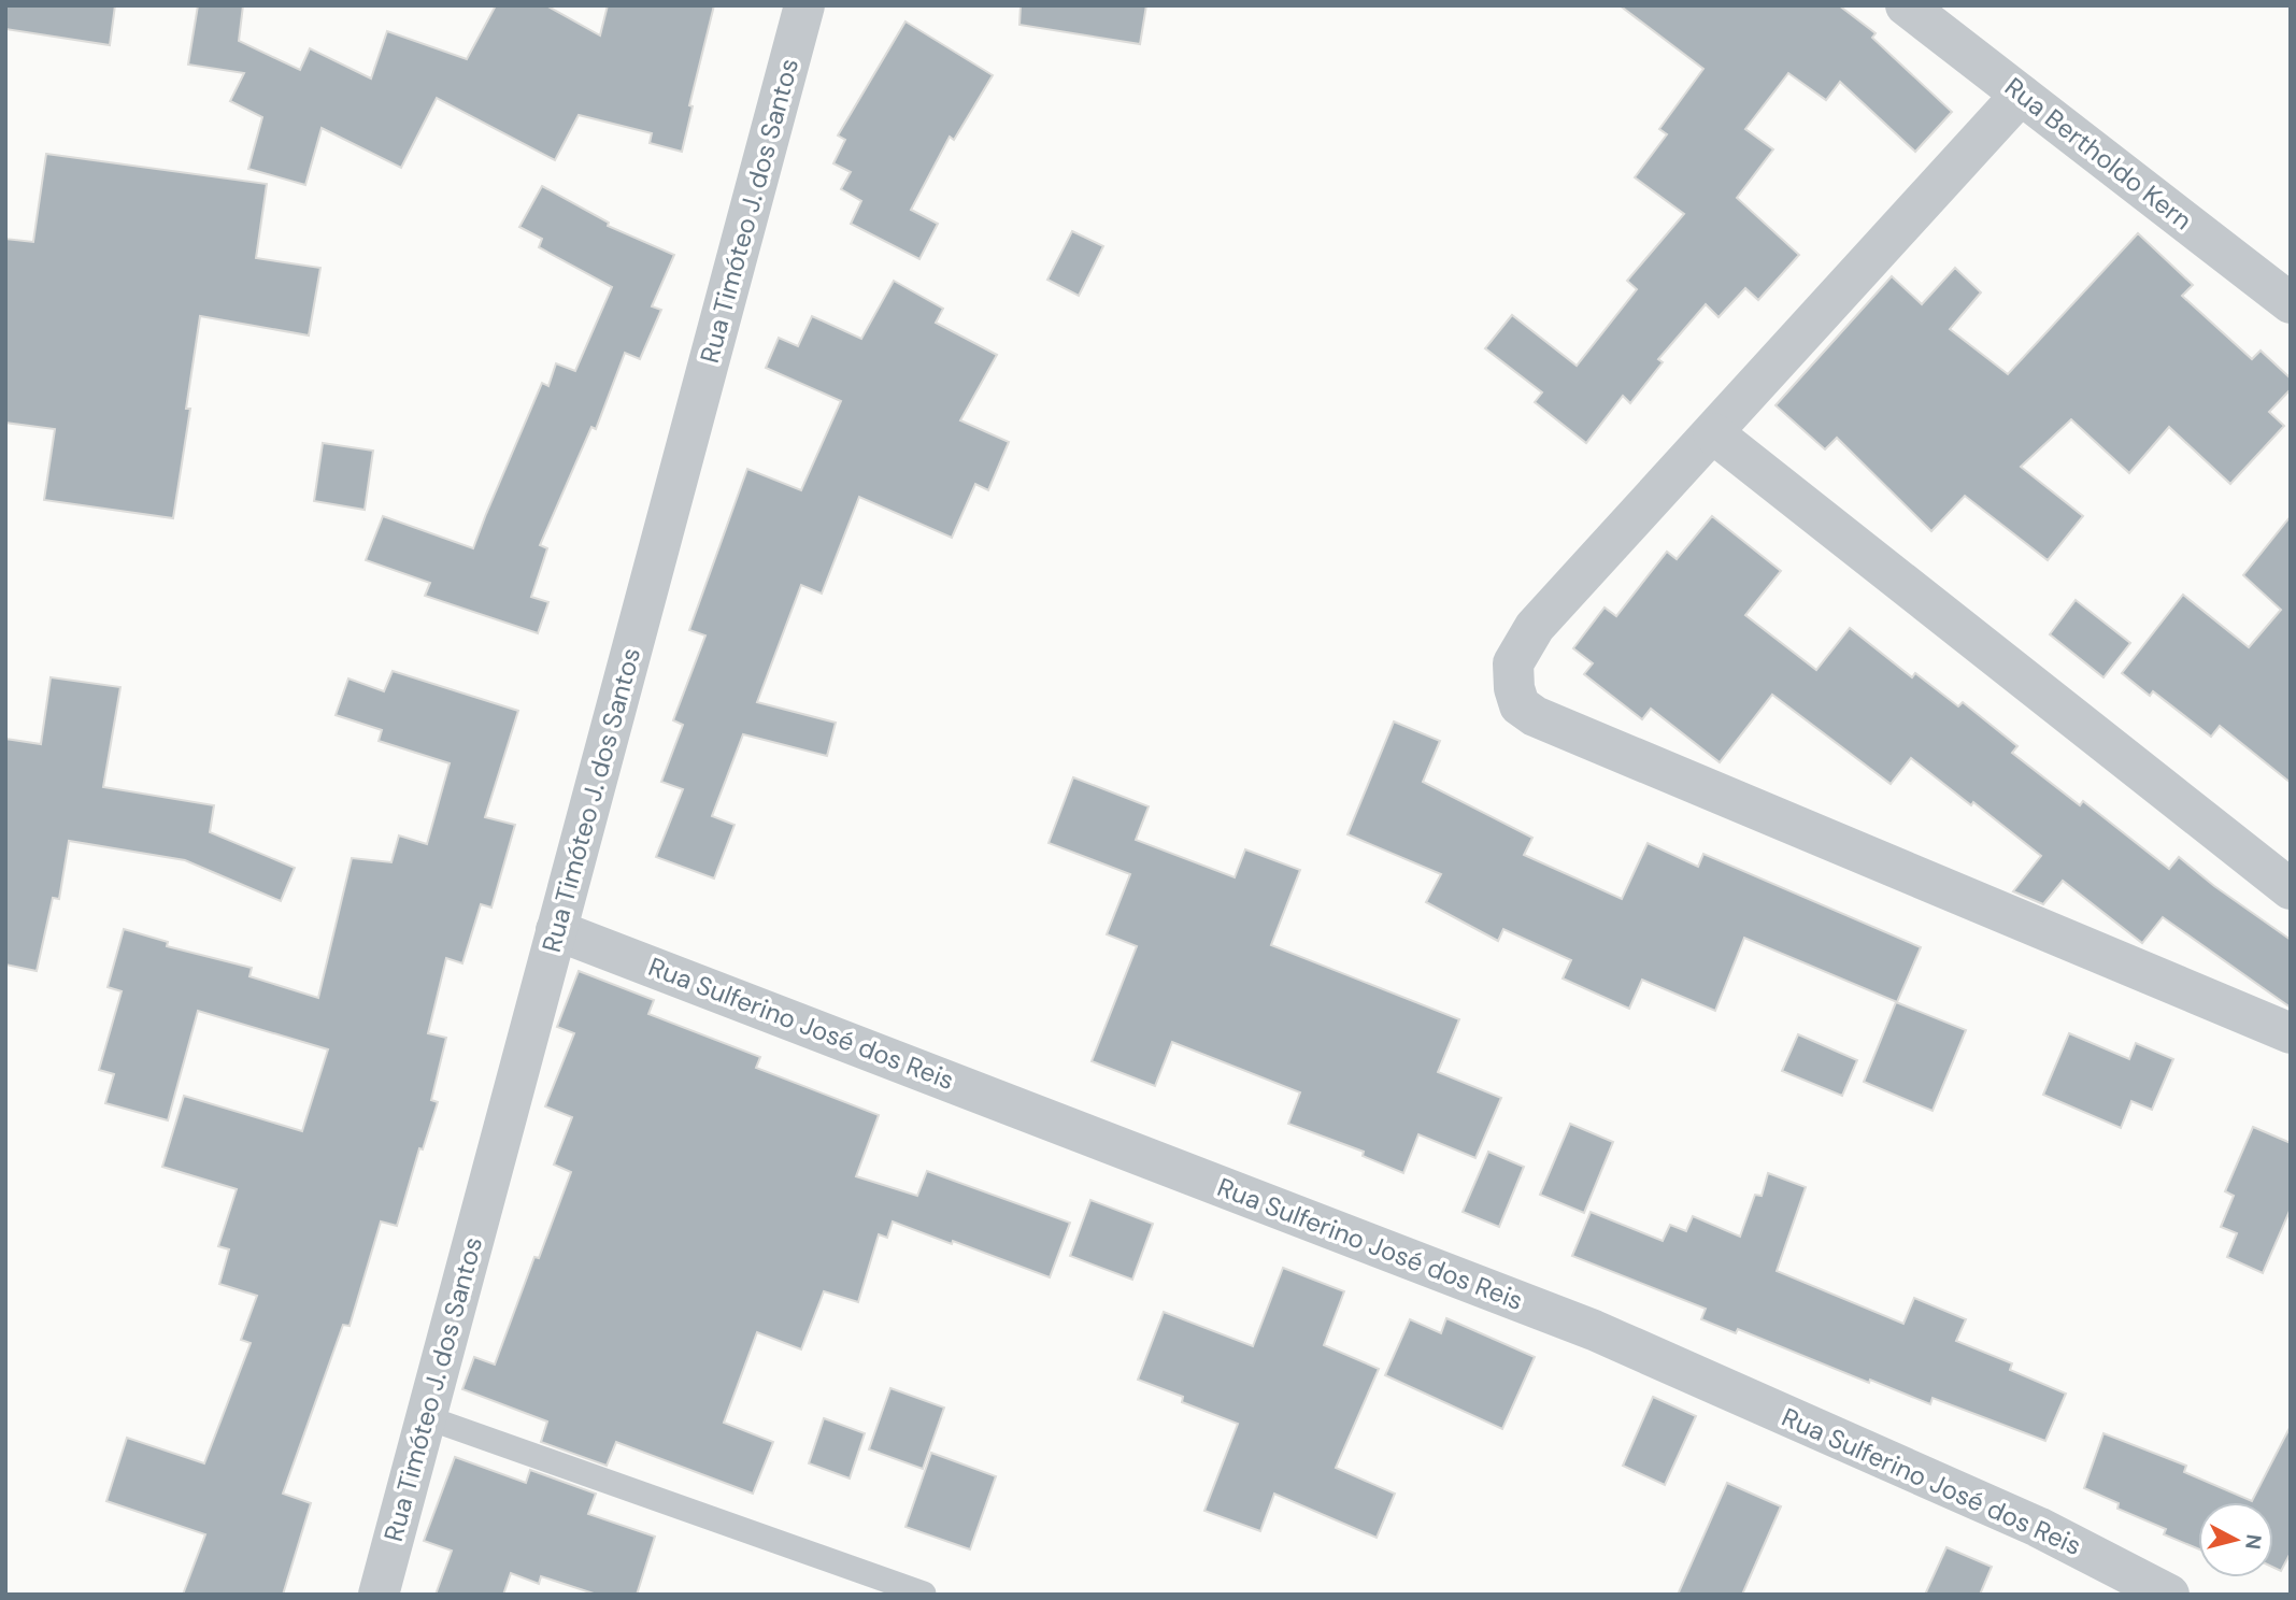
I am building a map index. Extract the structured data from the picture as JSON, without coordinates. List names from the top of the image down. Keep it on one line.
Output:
{"streets":{"street":["Rua Bertholdo Kern","Rua Timóteo J. dos Santos","Rua Sulferino José dos Reis"]},"crossings":[["Rua Timóteo J. dos Santos","Rua Sulferino José dos Reis"]],"north":"right"}
